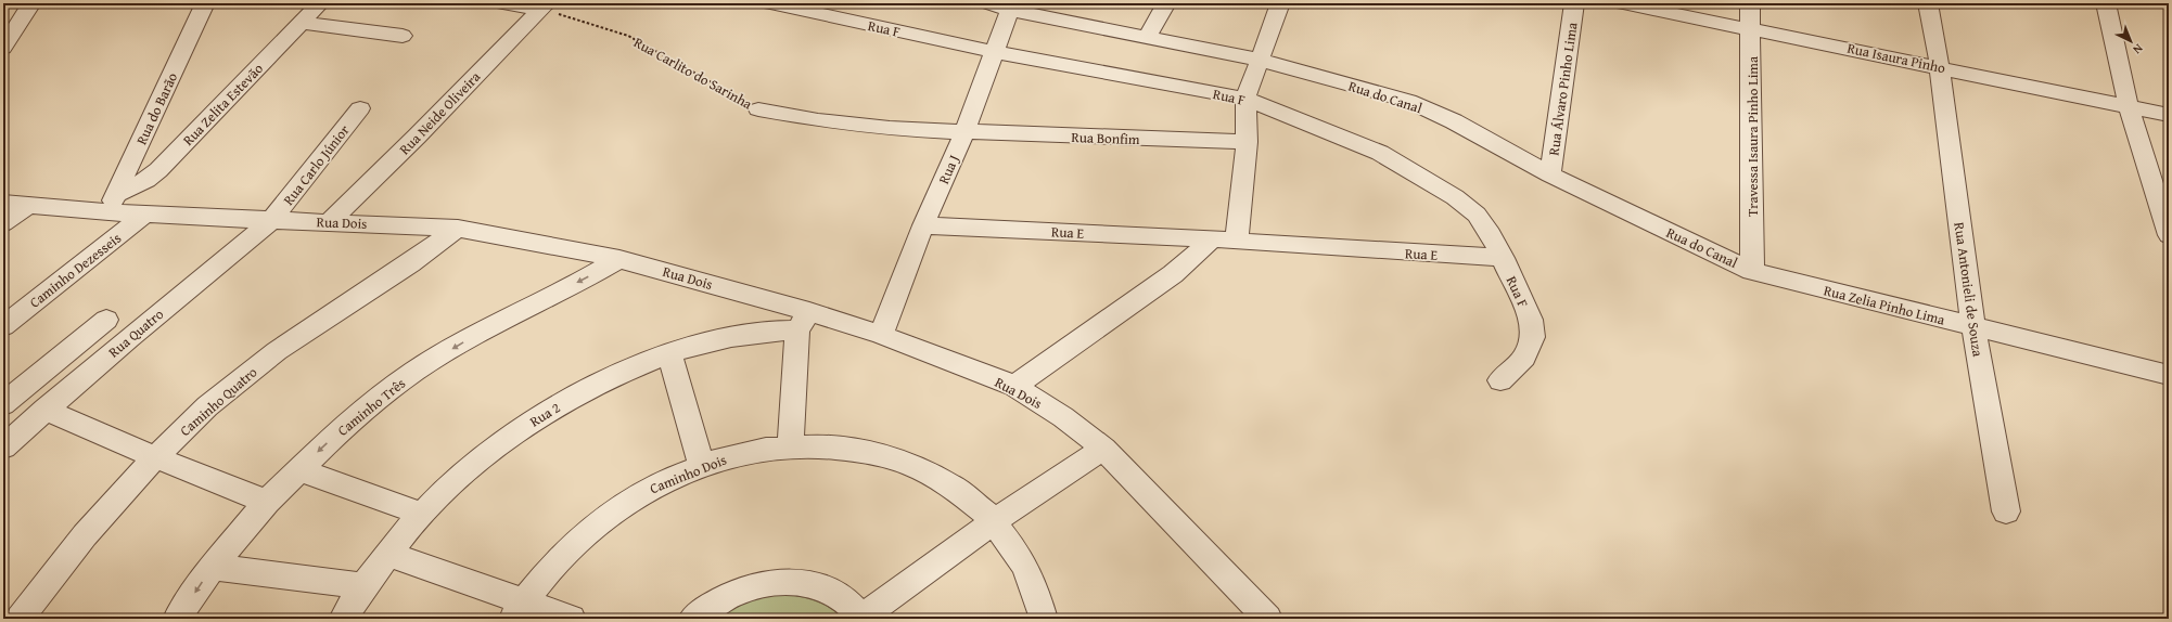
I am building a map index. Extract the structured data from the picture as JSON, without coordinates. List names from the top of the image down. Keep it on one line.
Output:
{"streets":{"street":["Rua F","Rua Isaura Pinho","Rua Carlito do Sarinha","Rua Álvaro Pinho Lima","Rua do Canal","Rua Zelita Estevão","Rua do Barão","Rua Neide Oliveira","Travessa Isaura Pinho Lima","Rua Bonfim","Rua Carlo Júnior","Rua J","Rua Dois","Rua E","Caminho Dezesseis","Rua Antonieli de Souza","Rua Zelia Pinho Lima","Rua Quatro","Caminho Quatro","Caminho Três","Rua 2","Caminho Dois"]},"crossings":[["Rua F","Rua J"],["Rua F","Rua E"],["Rua Isaura Pinho","Travessa Isaura Pinho Lima"],["Rua Isaura Pinho","Rua Antonieli de Souza"],["Rua Carlito do Sarinha","Rua Neide Oliveira"],["Rua Carlito do Sarinha","Rua Bonfim"],["Rua Carlito do Sarinha","Rua J"],["Rua Álvaro Pinho Lima","Rua do Canal"],["Rua do Canal","Travessa Isaura Pinho Lima"],["Rua do Canal","Rua J"],["Rua do Canal","Rua Zelia Pinho Lima"],["Rua Zelita Estevão","Rua do Barão"],["Rua Zelita Estevão","Rua Dois"],["Rua do Barão","Rua Dois"],["Rua Neide Oliveira","Rua Dois"],["Travessa Isaura Pinho Lima","Rua Zelia Pinho Lima"],["Rua Bonfim","Rua J"],["Rua Carlo Júnior","Rua Dois"],["Rua Carlo Júnior","Rua Quatro"],["Rua J","Rua Dois"],["Rua J","Rua E"],["Rua Dois","Caminho Dezesseis"],["Rua Dois","Rua Quatro"],["Rua Dois","Caminho Quatro"],["Rua Dois","Caminho Três"],["Rua Dois","Rua 2"],["Rua Antonieli de Souza","Rua Zelia Pinho Lima"]],"one_way":["Caminho Três"],"north":"bottom right"}
